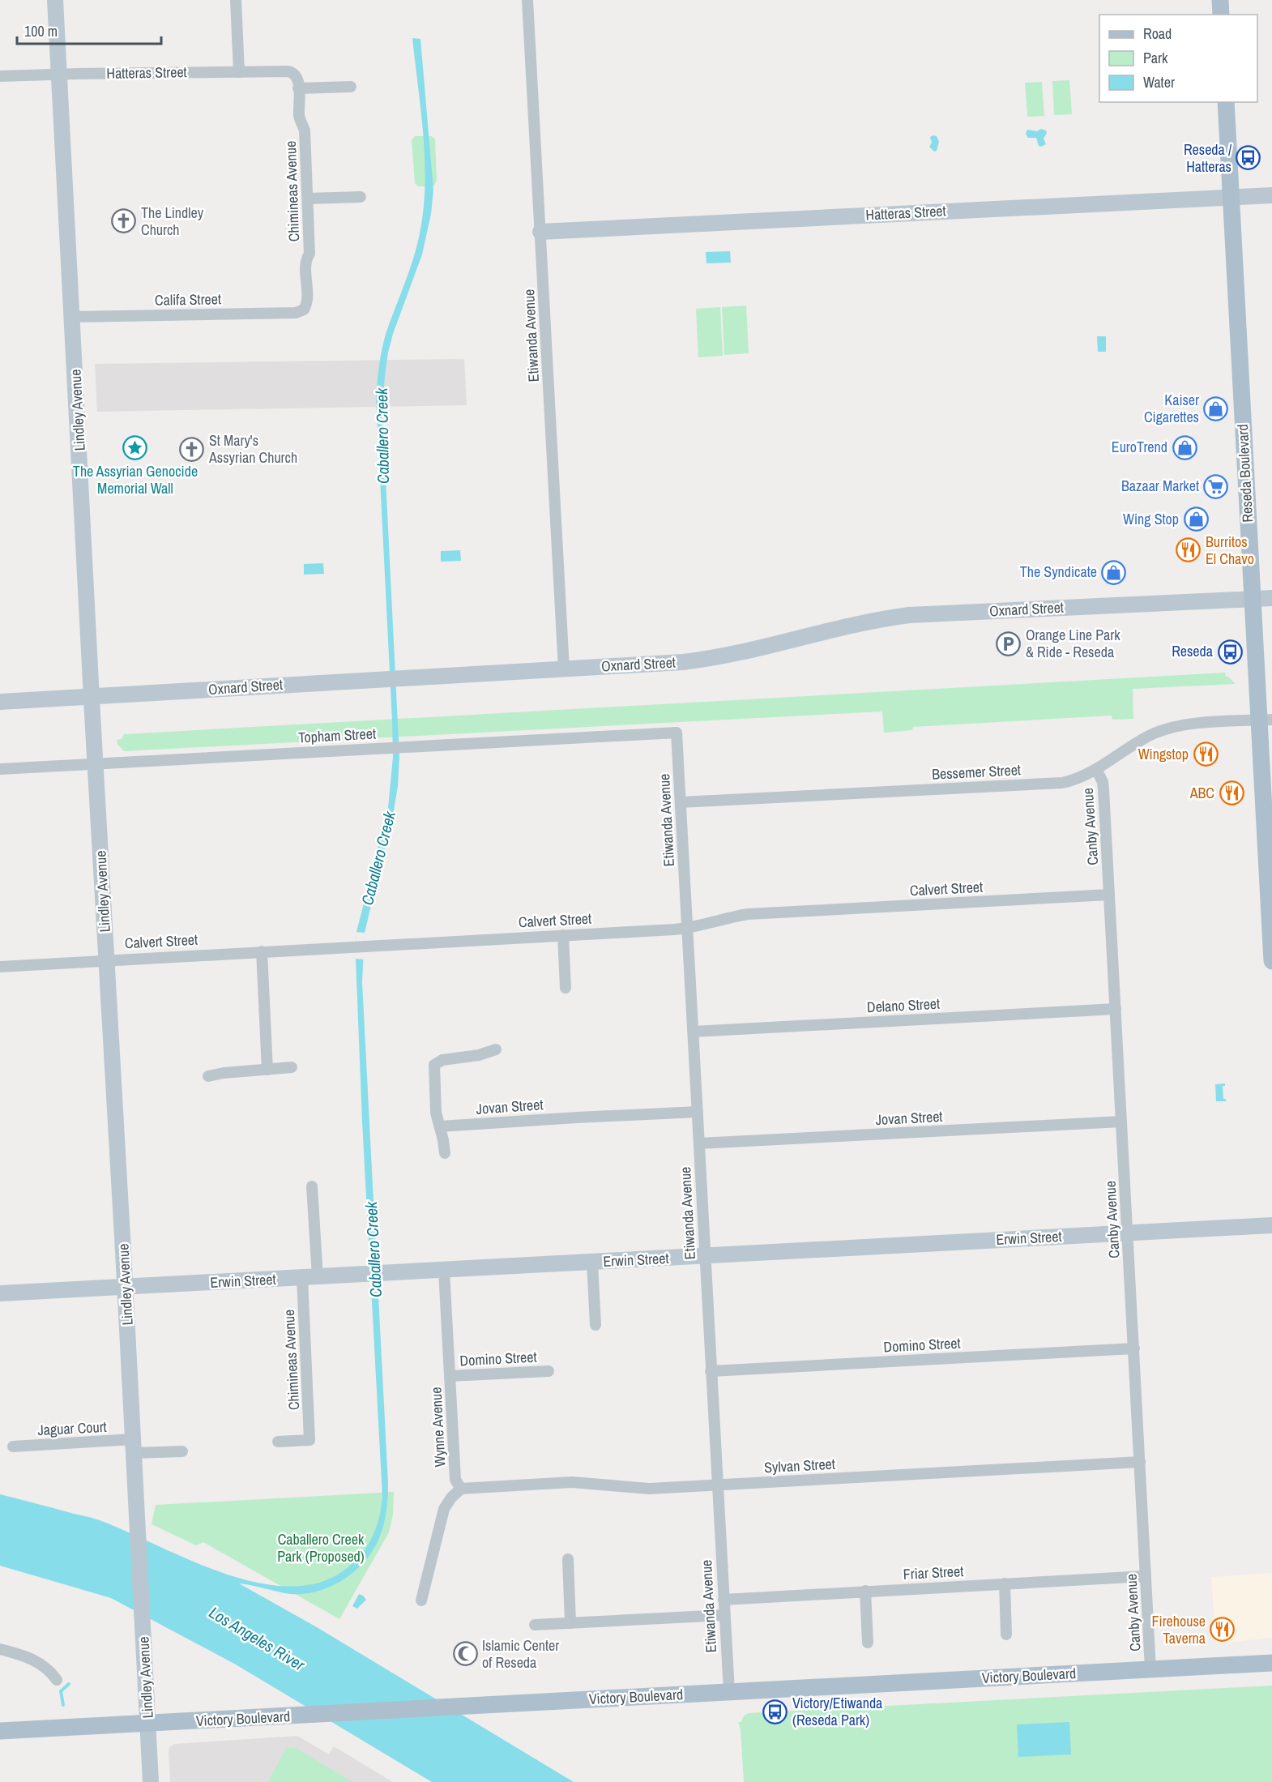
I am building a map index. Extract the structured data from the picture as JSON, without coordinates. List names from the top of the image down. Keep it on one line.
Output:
{"streets":{"main road":["Hatteras Street","Lindley Avenue","Reseda Boulevard","Oxnard Street","Erwin Street","Victory Boulevard"],"street":["Chimineas Avenue","Califa Street","Etiwanda Avenue","Topham Street","Bessemer Street","Canby Avenue","Calvert Street","Delano Street","Jovan Street","Domino Street","Wynne Avenue","Jaguar Court","Sylvan Street","Friar Street"]},"crossings":[["Hatteras Street","Chimineas Avenue"],["Hatteras Street","Etiwanda Avenue"],["Hatteras Street","Lindley Avenue"],["Hatteras Street","Reseda Boulevard"],["Chimineas Avenue","Califa Street"],["Chimineas Avenue","Erwin Street"],["Califa Street","Lindley Avenue"],["Etiwanda Avenue","Oxnard Street"],["Etiwanda Avenue","Topham Street"],["Etiwanda Avenue","Bessemer Street"],["Etiwanda Avenue","Calvert Street"],["Etiwanda Avenue","Delano Street"],["Etiwanda Avenue","Jovan Street"],["Etiwanda Avenue","Erwin Street"],["Etiwanda Avenue","Domino Street"],["Etiwanda Avenue","Sylvan Street"],["Etiwanda Avenue","Friar Street"],["Etiwanda Avenue","Victory Boulevard"],["Lindley Avenue","Oxnard Street"],["Lindley Avenue","Topham Street"],["Lindley Avenue","Calvert Street"],["Lindley Avenue","Erwin Street"],["Lindley Avenue","Jaguar Court"],["Lindley Avenue","Victory Boulevard"],["Reseda Boulevard","Oxnard Street"],["Reseda Boulevard","Bessemer Street"],["Bessemer Street","Canby Avenue"],["Canby Avenue","Calvert Street"],["Canby Avenue","Delano Street"],["Canby Avenue","Jovan Street"],["Canby Avenue","Erwin Street"],["Canby Avenue","Domino Street"],["Canby Avenue","Sylvan Street"],["Canby Avenue","Friar Street"],["Canby Avenue","Victory Boulevard"],["Erwin Street","Wynne Avenue"],["Domino Street","Wynne Avenue"],["Wynne Avenue","Sylvan Street"]],"water":["Caballero Creek","Los Angeles River"],"parks":["Caballero Creek Park (Proposed)"],"places":{"bus stop":["Reseda / Hatteras","Reseda","Victory/Etiwanda (Reseda Park)"],"church":["The Lindley Church","St Mary's Assyrian Church"],"shop":["Kaiser Cigarettes","EuroTrend","Wing Stop","The Syndicate"],"place":["The Assyrian Genocide Memorial Wall"],"supermarket":["Bazaar Market"],"restaurant":["Burritos El Chavo","Wingstop","ABC","Firehouse Taverna"],"parking":["Orange Line Park & Ride - Reseda"],"mosque":["Islamic Center of Reseda"]},"legend":["Road","Park","Water"],"scale_bar":"100 m"}
